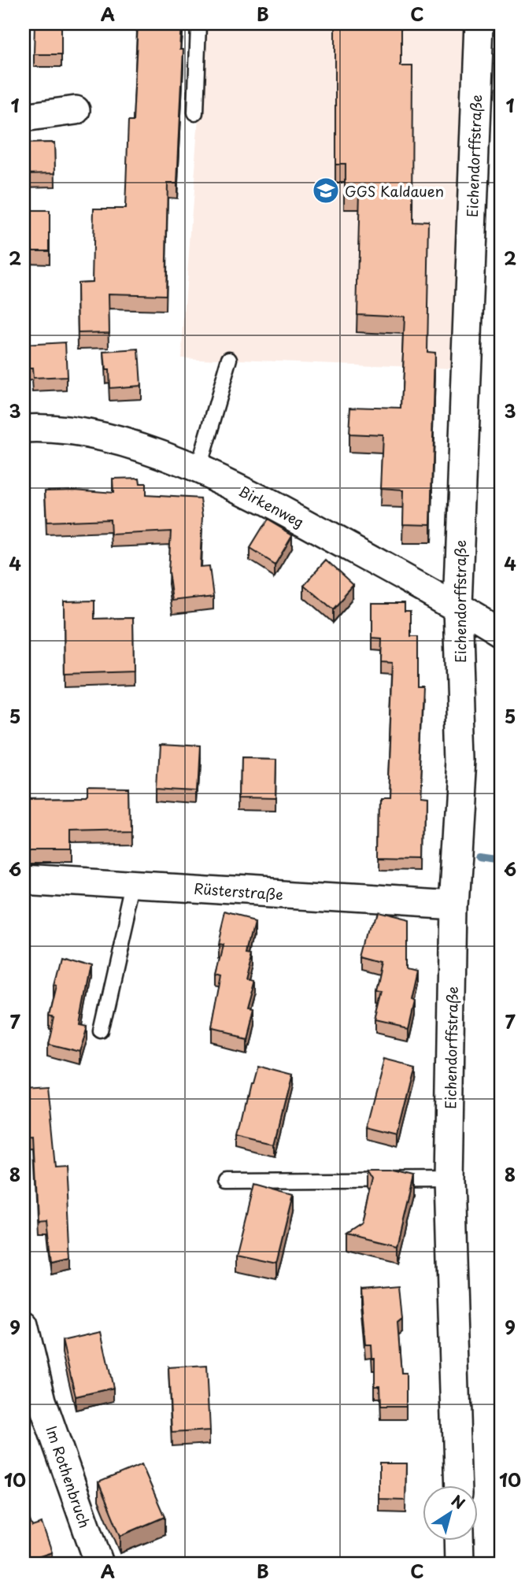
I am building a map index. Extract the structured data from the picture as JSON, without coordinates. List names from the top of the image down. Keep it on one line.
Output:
{"streets":{"street":["Eichendorffstraße","Birkenweg","Rüsterstraße","Im Rothenbruch"]},"crossings":[["Eichendorffstraße","Birkenweg"],["Eichendorffstraße","Rüsterstraße"]],"places":{"school or university":["GGS Kaldauen"]},"north":"top right","grid":{"columns":["A","B","C"],"rows":["1","2","3","4","5","6","7","8","9","10"]}}
